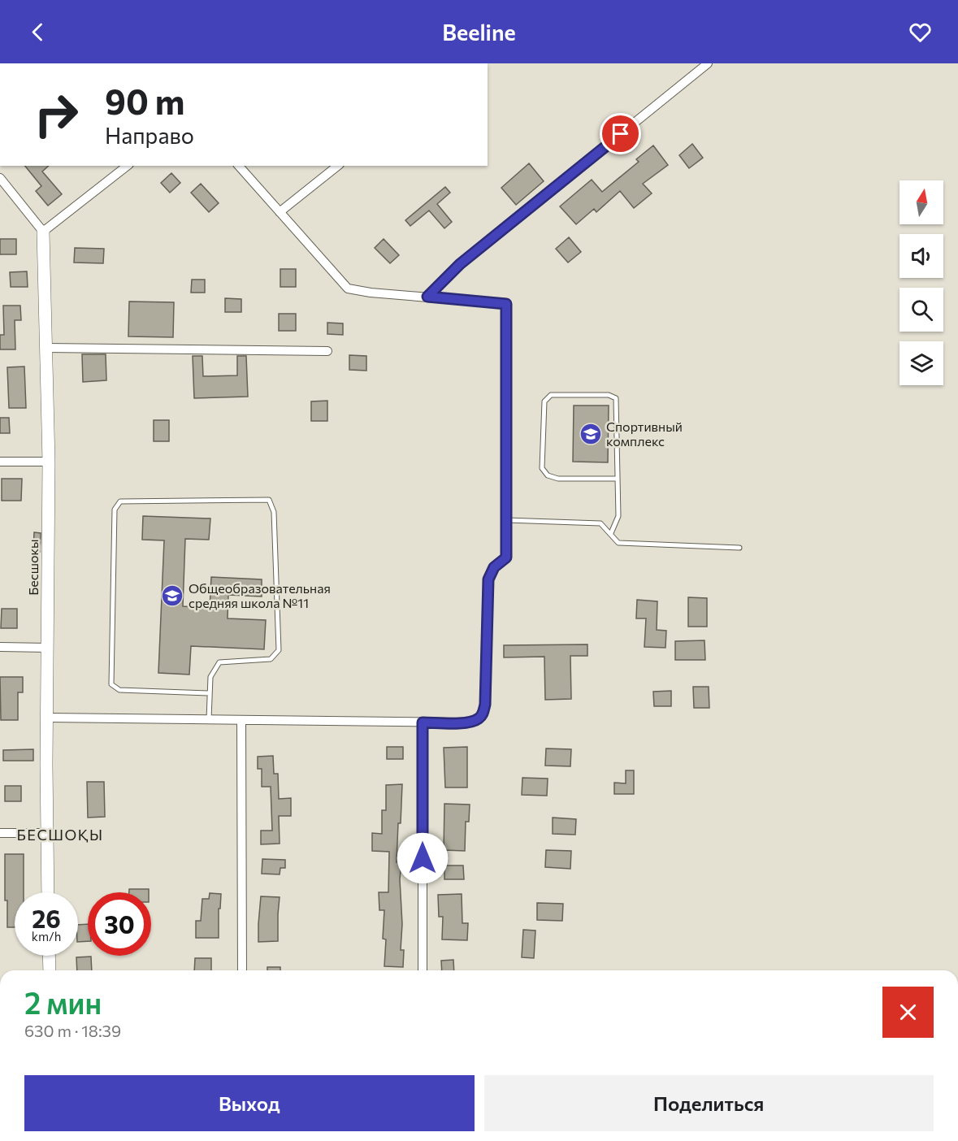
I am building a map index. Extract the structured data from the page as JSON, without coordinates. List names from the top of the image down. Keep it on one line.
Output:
{"streets":{"street":["Бесшокы"]},"districts":["БЕСШОҚЫ"],"places":{"school or university":["Спортивный комплекс","Общеобразовательная средняя школа №11"]},"north":"top","page":{"header":"Beeline","turn":["90 m","Направо"],"speed":"26 km/h","limit":"30","heading":["2 мин","630 m · 18:39"],"buttons":["Выход","Поделиться"]}}
